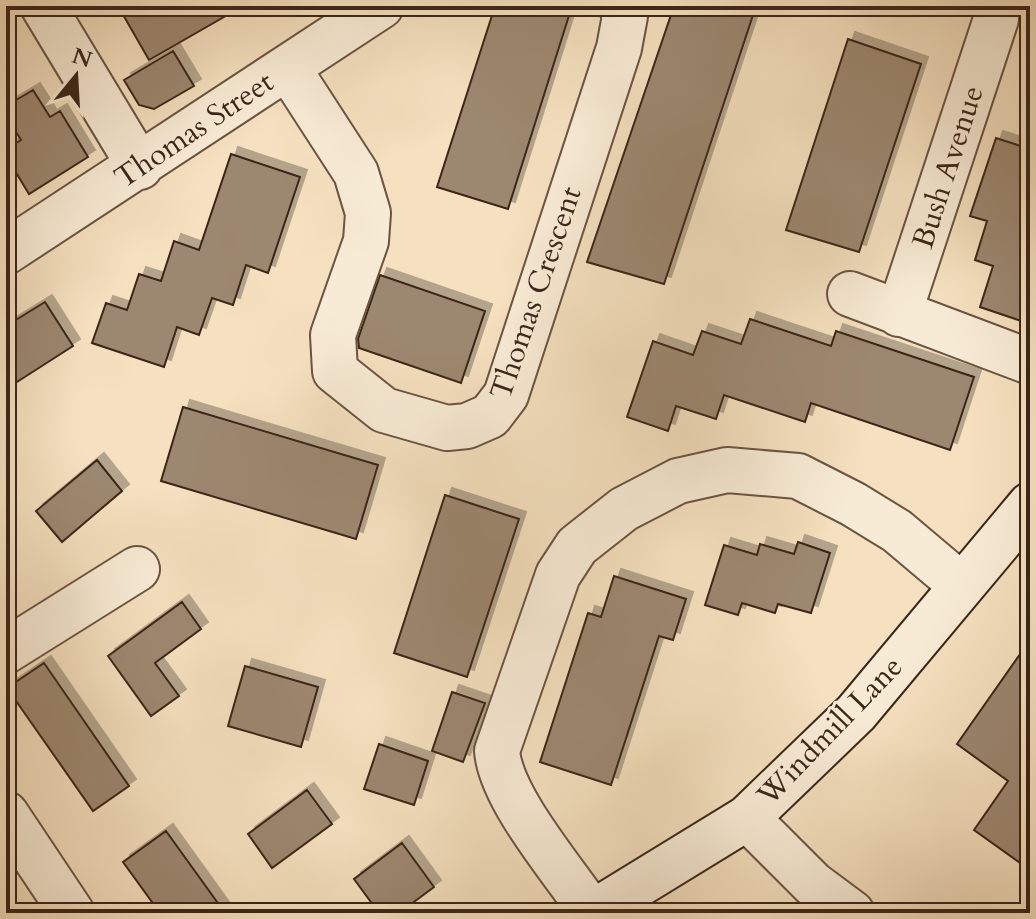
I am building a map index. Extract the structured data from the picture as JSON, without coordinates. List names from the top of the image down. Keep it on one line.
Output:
{"streets":{"street":["Thomas Street","Bush Avenue","Thomas Crescent","Windmill Lane"]},"crossings":[["Thomas Street","Thomas Crescent"]],"north":"top"}
